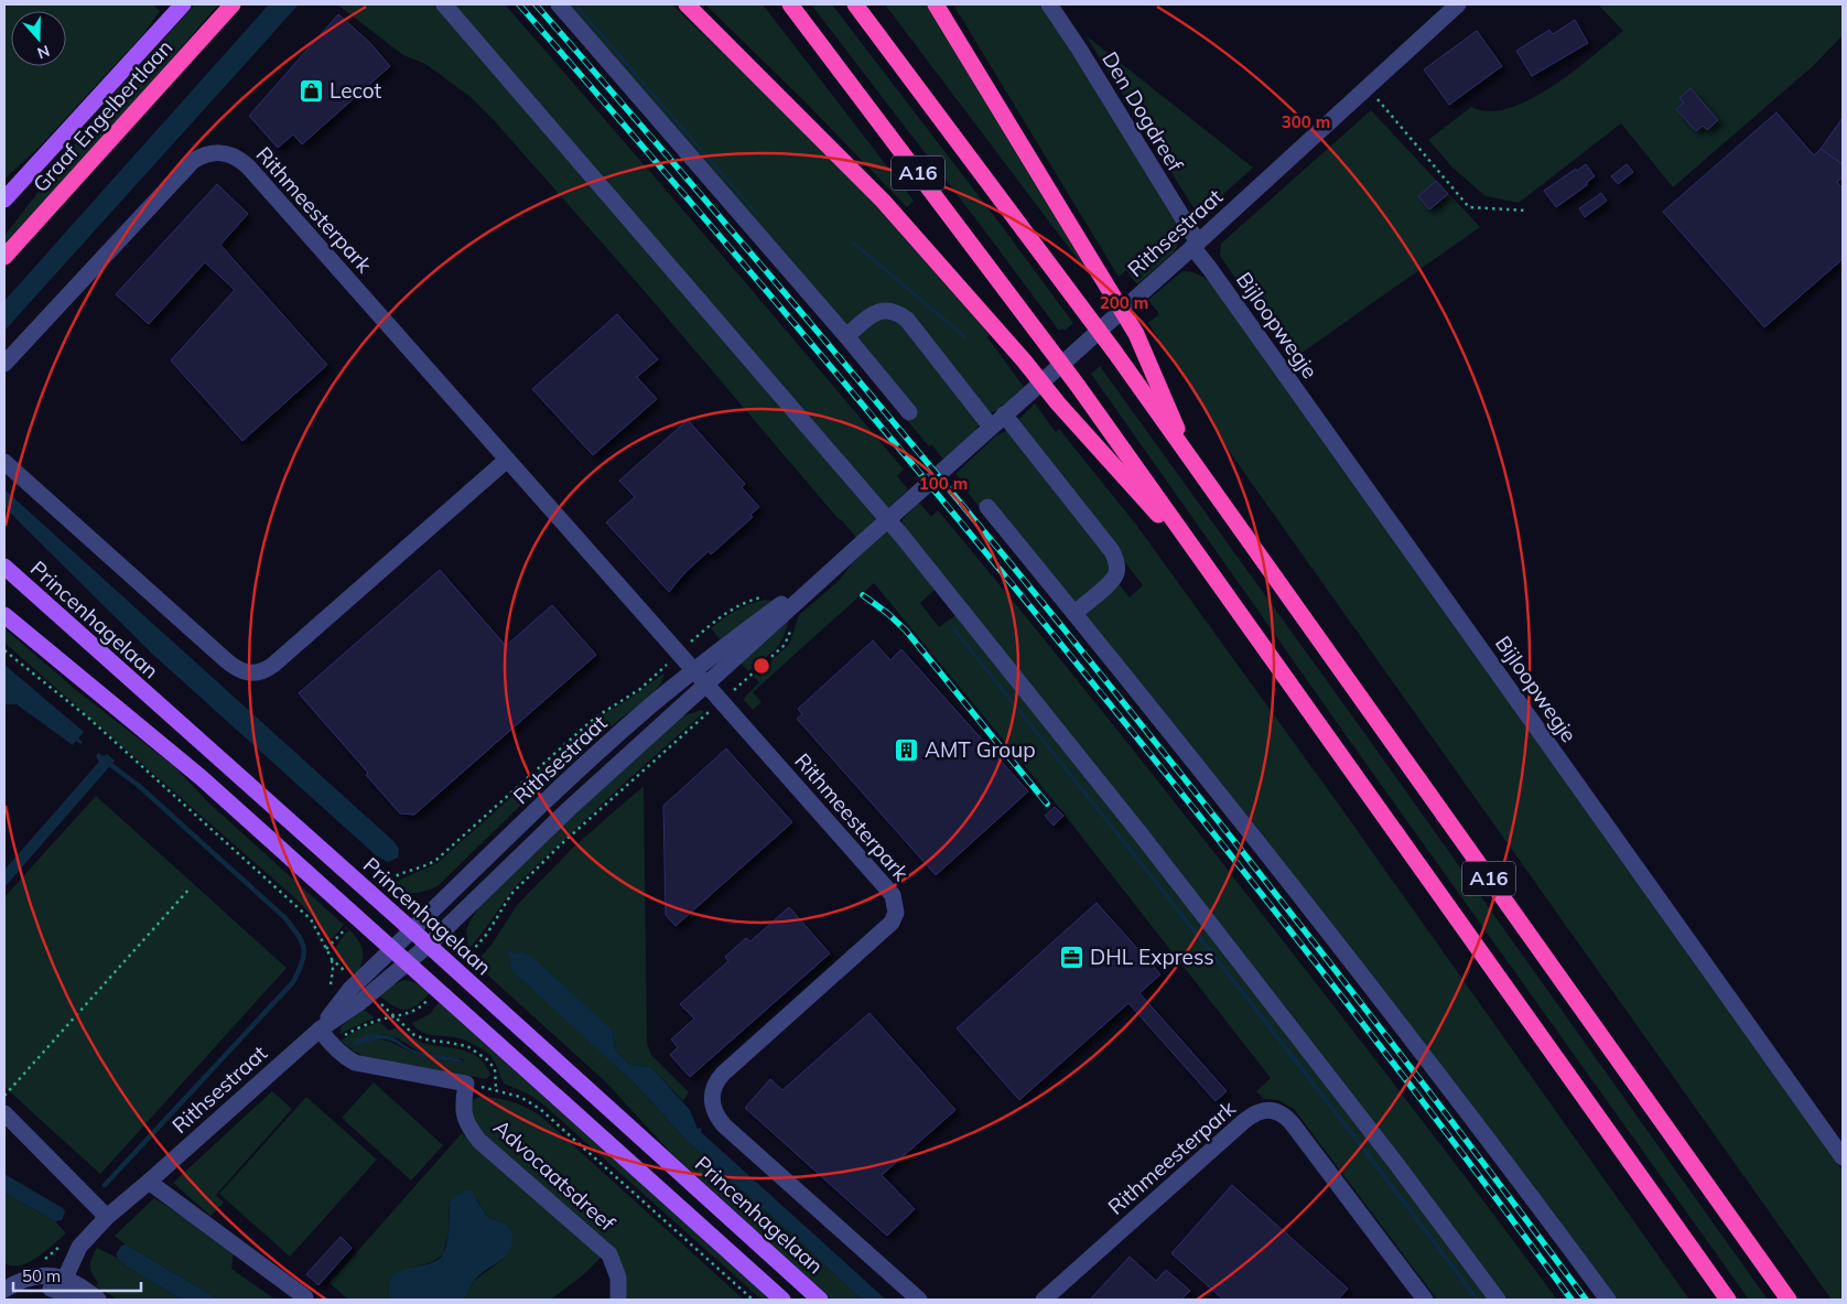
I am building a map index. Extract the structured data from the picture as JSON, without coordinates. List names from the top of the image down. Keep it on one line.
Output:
{"streets":{"highway":["Graaf Engelbertlaan","A16"],"main road":["Princenhagelaan"],"street":["Den Dogdreef","Rithmeesterpark","Rithsestraat","Bijloopwegje","Advocaatsdreef"]},"crossings":[["Den Dogdreef","Rithsestraat"],["Den Dogdreef","Bijloopwegje"],["Rithmeesterpark","Rithsestraat"],["Rithsestraat","Bijloopwegje"],["Rithsestraat","Princenhagelaan"],["Rithsestraat","Advocaatsdreef"]],"places":{"shop":["Lecot"],"building":["AMT Group"],"office":["DHL Express"]},"scale_bar":"50 m","north":"bottom","rings":["300 m","200 m","100 m"]}
